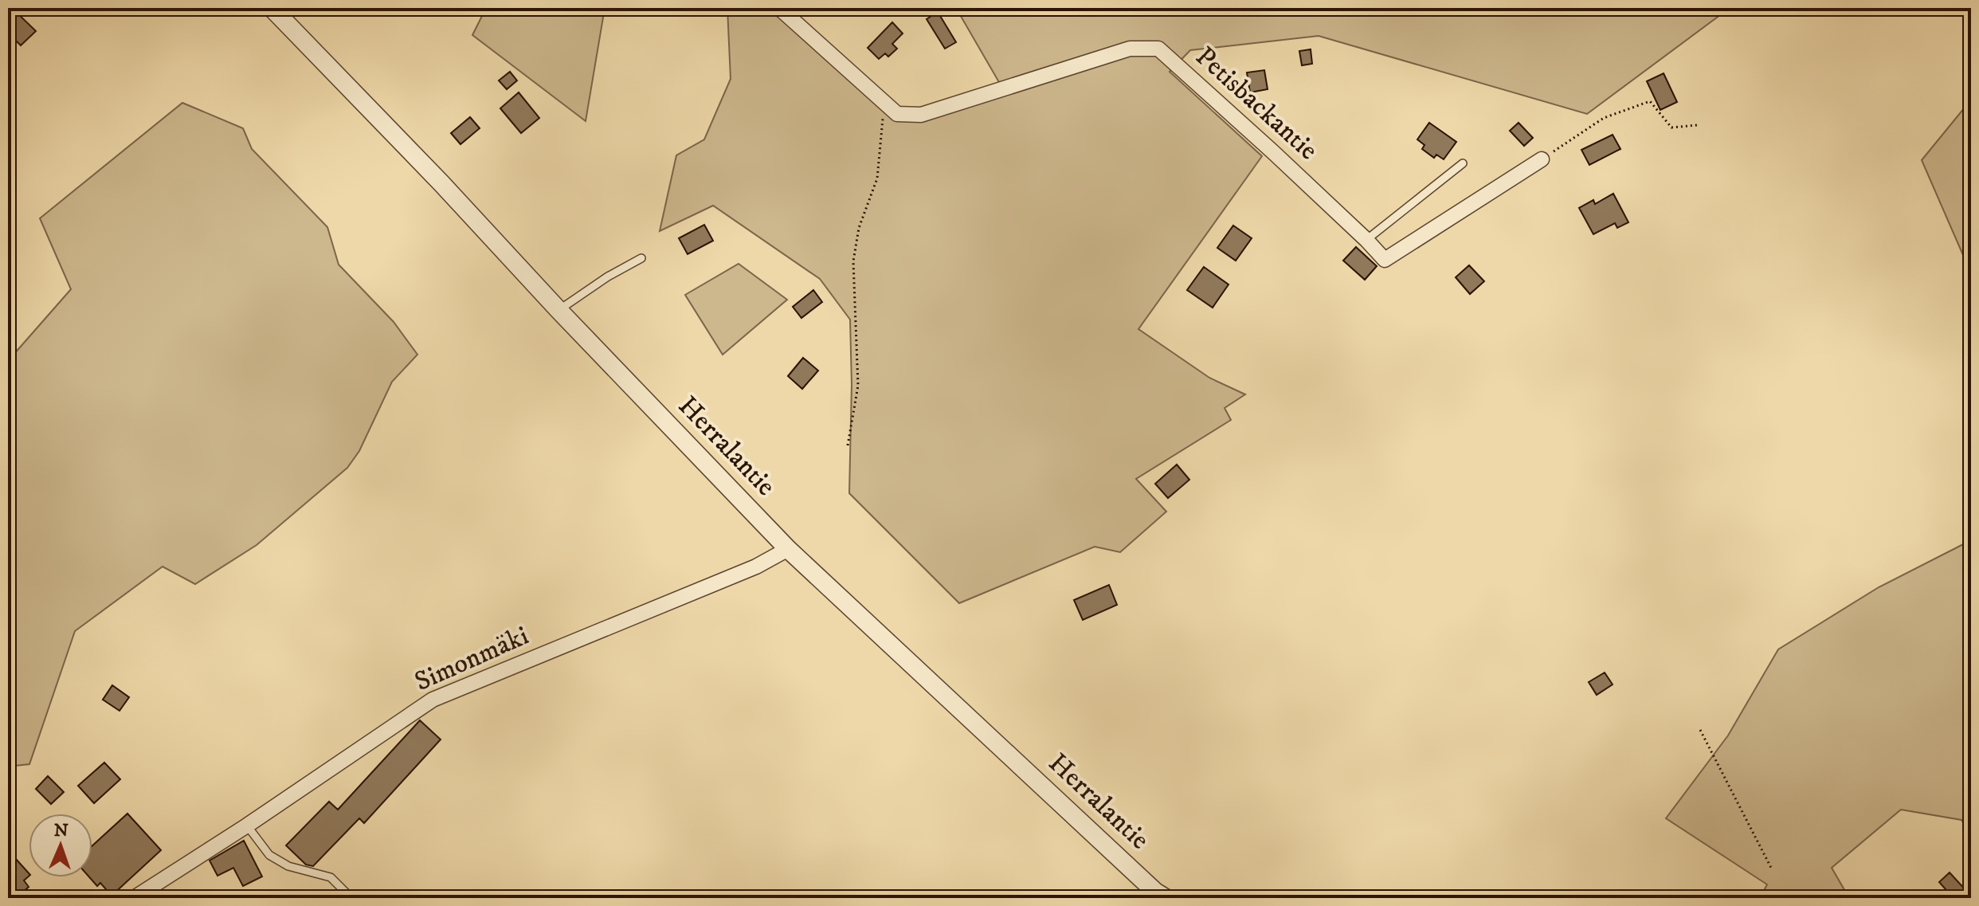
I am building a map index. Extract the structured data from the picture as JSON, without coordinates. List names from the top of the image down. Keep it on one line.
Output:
{"streets":{"street":["Petisbackantie","Herralantie","Simonmäki"]},"crossings":[["Herralantie","Simonmäki"]],"north":"top"}
